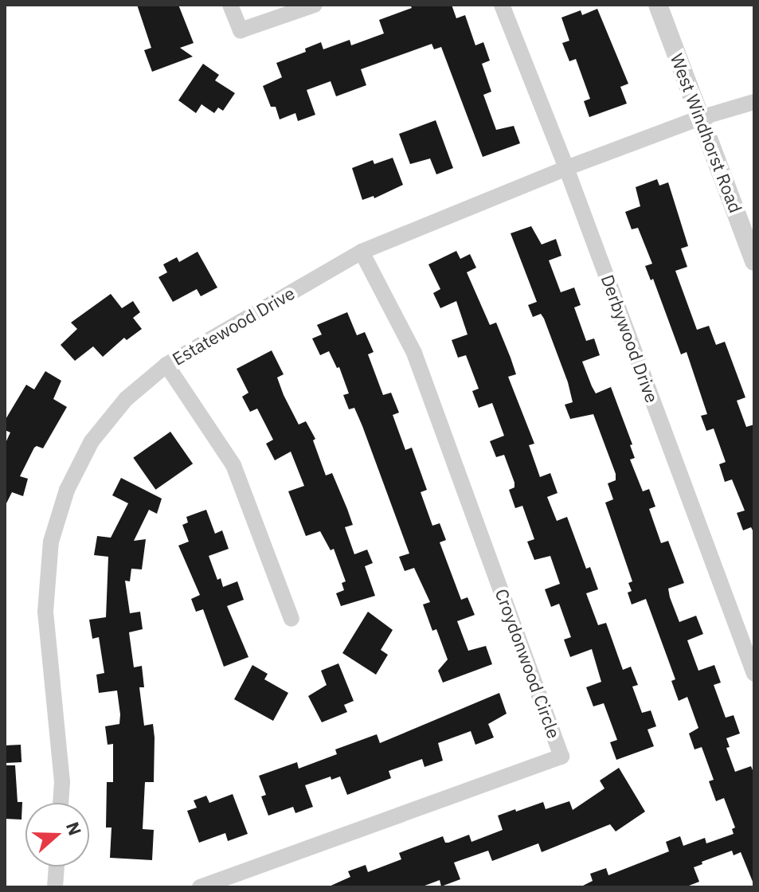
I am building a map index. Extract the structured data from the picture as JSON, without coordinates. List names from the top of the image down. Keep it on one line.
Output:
{"streets":{"street":["West Windhorst Road","Estatewood Drive","Derbywood Drive","Croydonwood Circle"]},"crossings":[["West Windhorst Road","Estatewood Drive"],["Estatewood Drive","Derbywood Drive"],["Estatewood Drive","Croydonwood Circle"]],"north":"right"}
